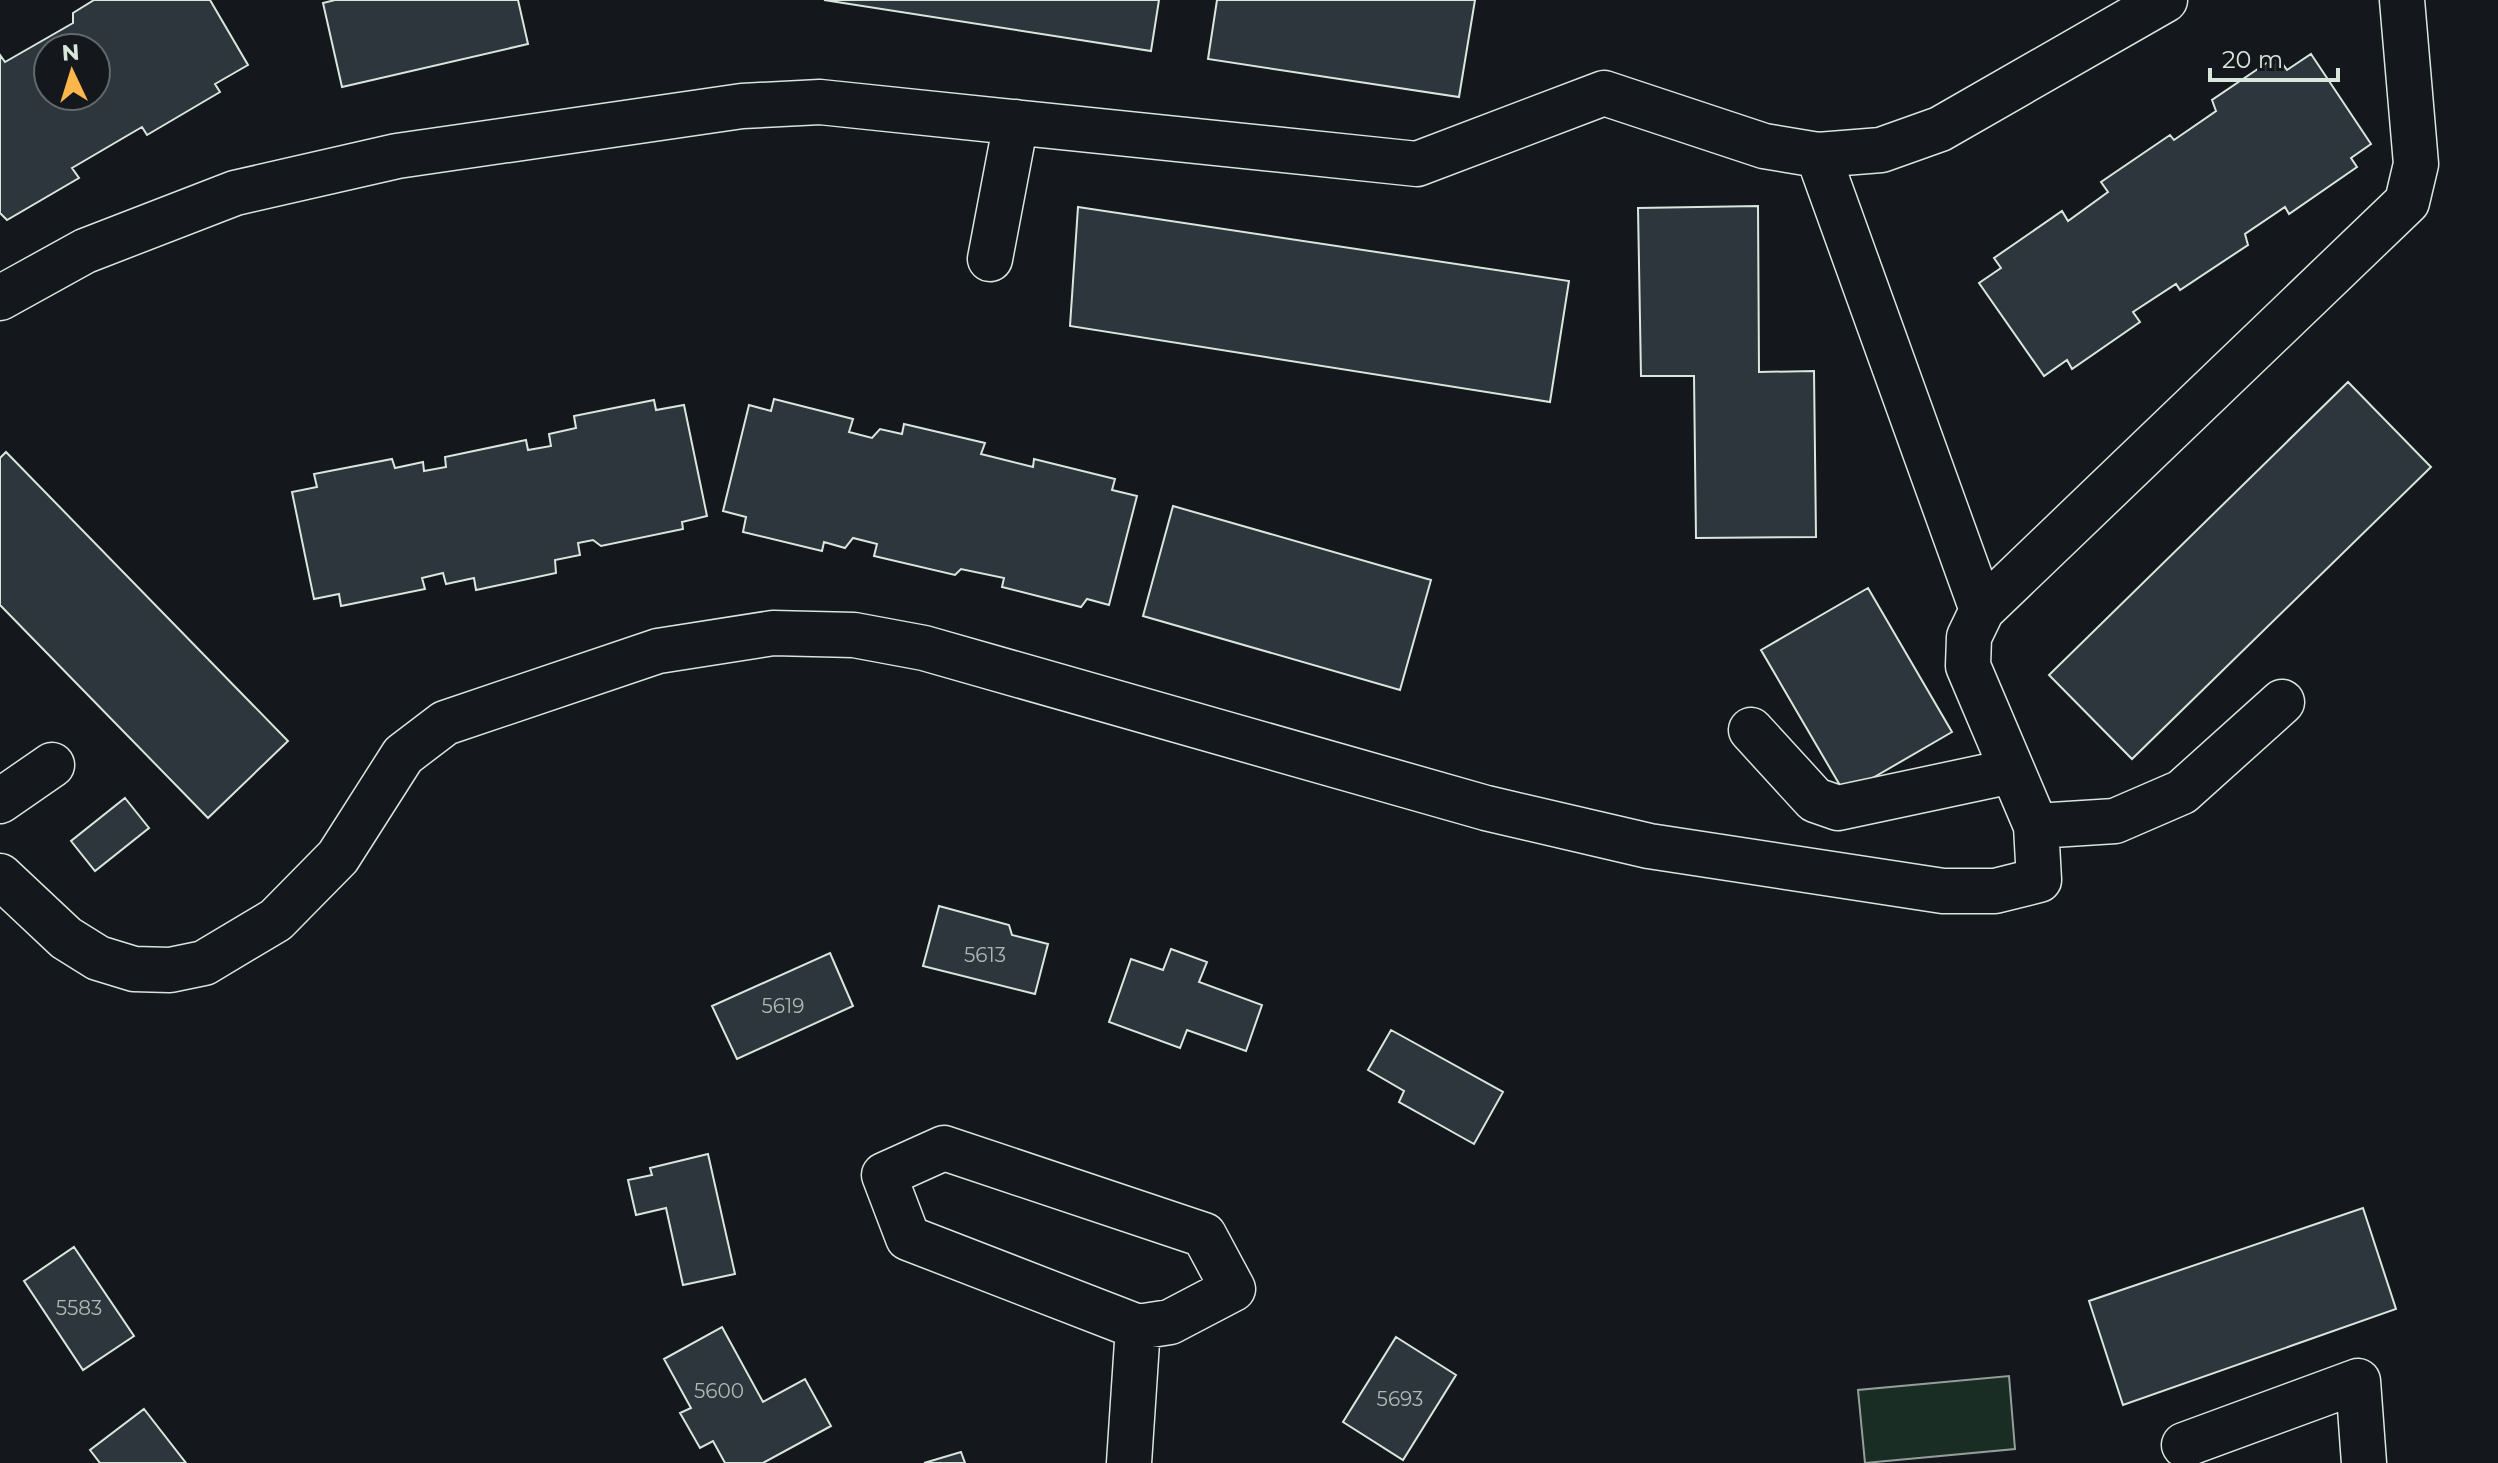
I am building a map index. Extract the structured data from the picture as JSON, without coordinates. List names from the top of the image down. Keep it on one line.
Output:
{"house_numbers":["5613","5619","5583","5600","5693"],"scale_bar":"20 m","north":"top"}
